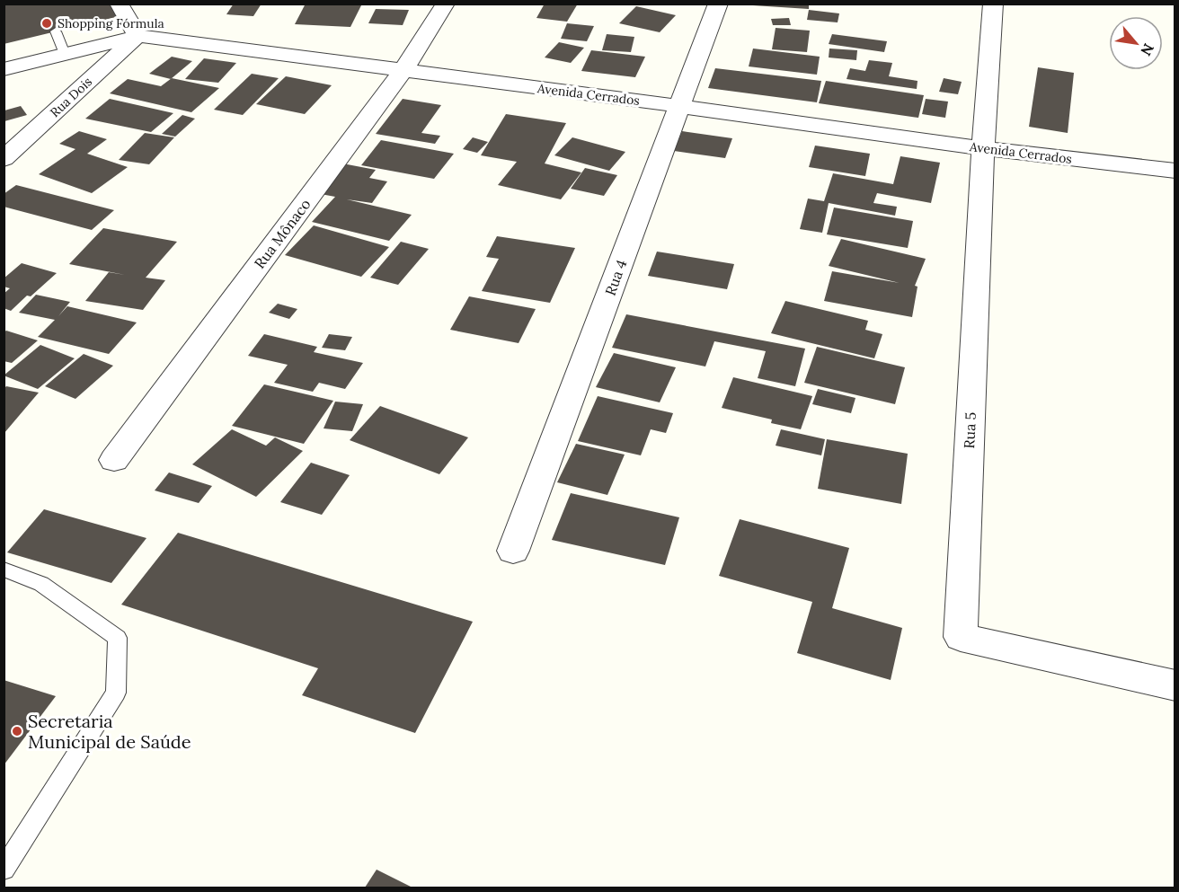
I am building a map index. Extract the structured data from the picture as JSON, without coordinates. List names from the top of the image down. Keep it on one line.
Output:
{"streets":{"street":["Avenida Cerrados","Rua Dois","Rua Mônaco","Rua 4","Rua 5"]},"crossings":[["Avenida Cerrados","Rua Dois"],["Avenida Cerrados","Rua Mônaco"],["Avenida Cerrados","Rua 4"],["Avenida Cerrados","Rua 5"]],"places":["Shopping Fórmula","Secretaria Municipal de Saúde"],"north":"bottom right"}
